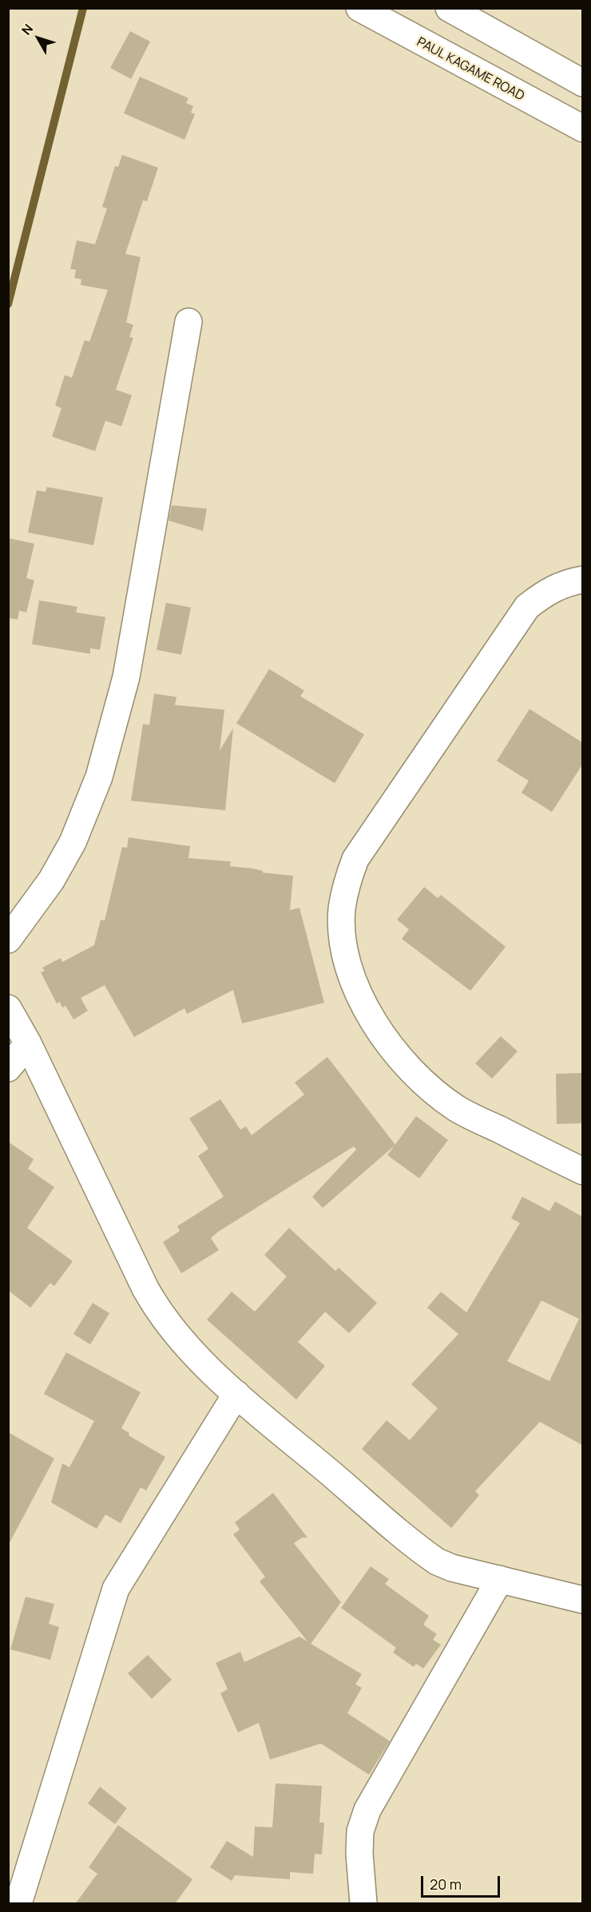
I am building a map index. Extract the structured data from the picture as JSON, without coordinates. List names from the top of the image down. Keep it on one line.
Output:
{"streets":{"street":["PAUL KAGAME ROAD"]},"scale_bar":"20 m","north":"top left"}
